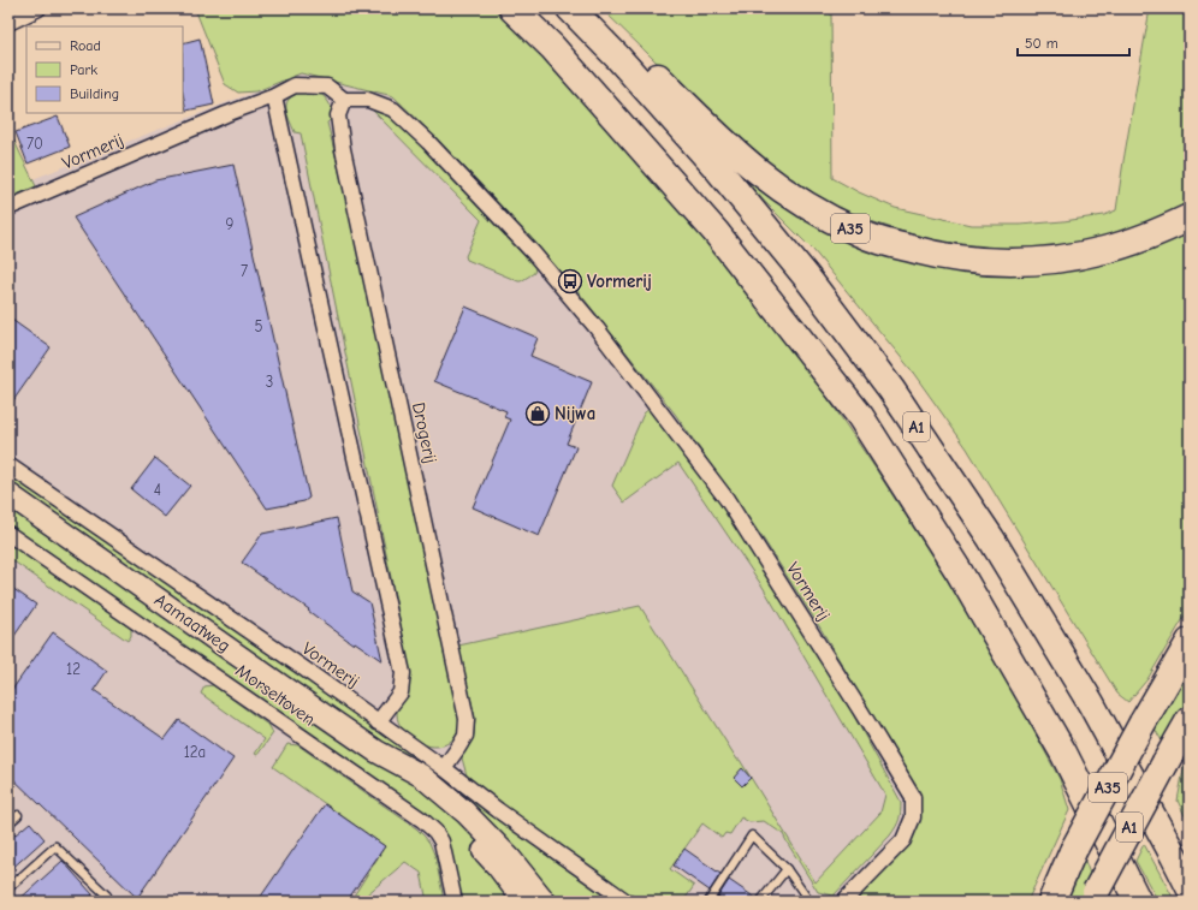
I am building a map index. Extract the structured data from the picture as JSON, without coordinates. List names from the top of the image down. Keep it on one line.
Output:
{"streets":{"highway":["A35","A1"],"main road":["Aamaatweg"],"street":["Vormerij","Drogerij","Morseltoven"]},"crossings":[["Vormerij","Drogerij"],["A35","A1"]],"places":{"bus stop":["Vormerij"],"shop":["Nijwa"]},"house_numbers":["70","9","7","5","3","4","12","12a"],"legend":["Road","Park","Building"],"scale_bar":"50 m"}
